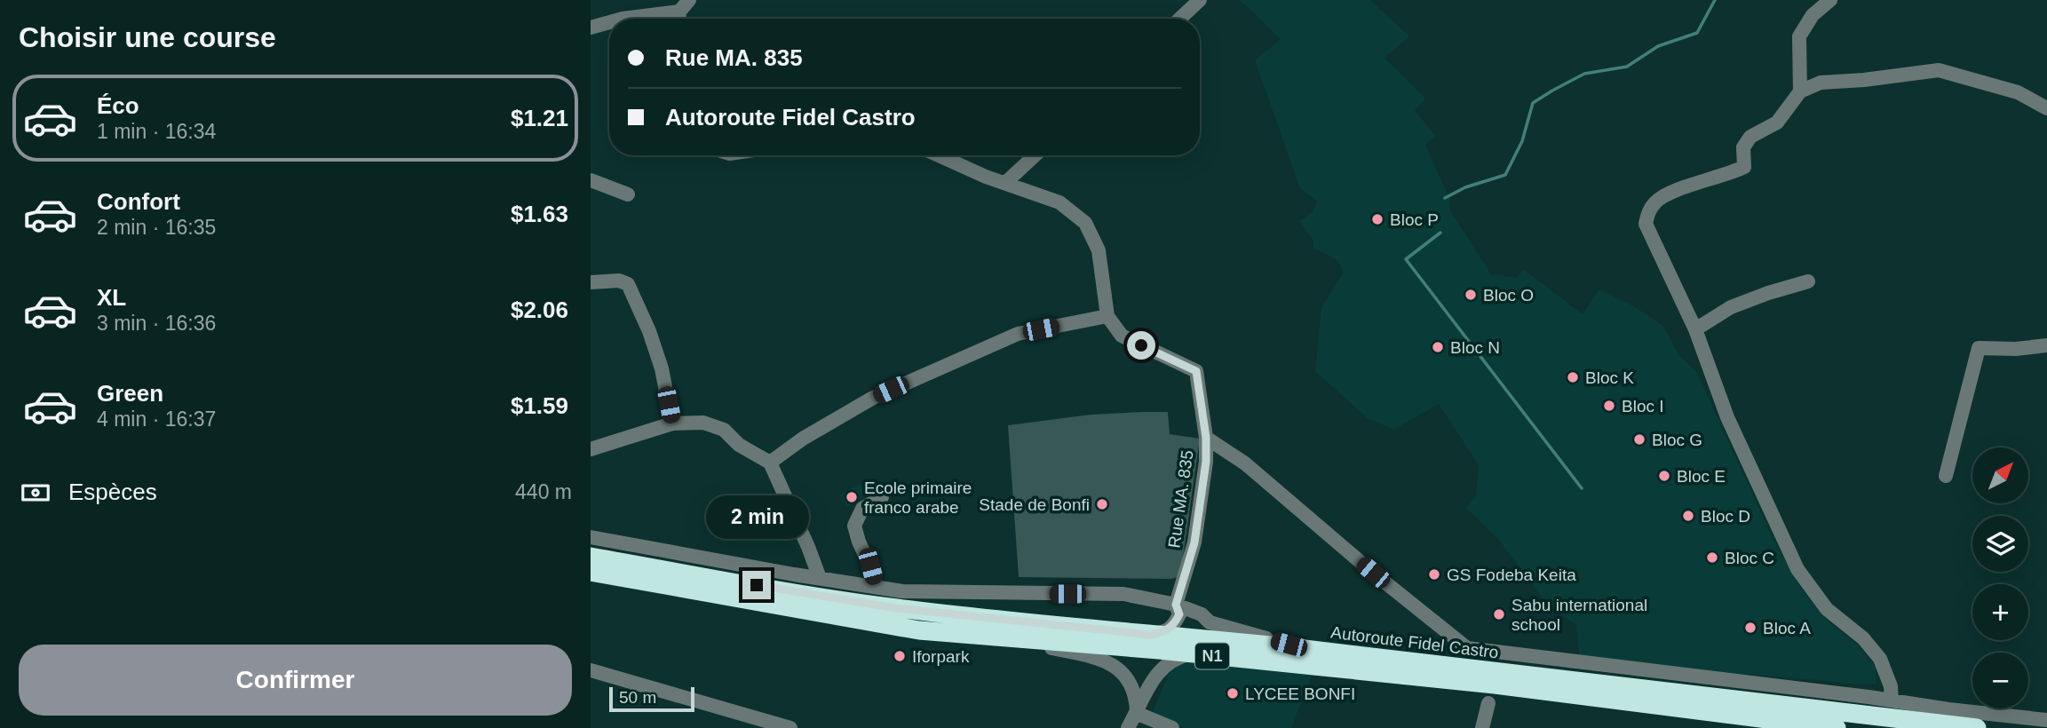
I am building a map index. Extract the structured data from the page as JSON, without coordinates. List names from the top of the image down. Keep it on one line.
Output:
{"streets":{"highway":["Autoroute Fidel Castro","N1"],"street":["Rue MA. 835"]},"crossings":[["Rue MA. 835","Autoroute Fidel Castro"]],"places":["Bloc P","Bloc O","Bloc N","Bloc K","Bloc I","Bloc G","Bloc E","Ecole primaire franco arabe","Stade de Bonfi","Bloc D","Bloc C","GS Fodeba Keita","Sabu international school","Bloc A","Iforpark","LYCEE BONFI"],"scale_bar":"50 m","north":"top right","page":{"heading":"Choisir une course","banner":["Rue MA. 835","Autoroute Fidel Castro"],"list":[{"name":"Éco","note":"1 min · 16:34","value":"$1.21"},{"name":"Confort","note":"2 min · 16:35","value":"$1.63"},{"name":"XL","note":"3 min · 16:36","value":"$2.06"},{"name":"Green","note":"4 min · 16:37","value":"$1.59"}],"map_buttons":["+","−"],"pay":["Espèces","440 m"],"bubble":"2 min","buttons":"Confirmer","scale":"50 m"}}
